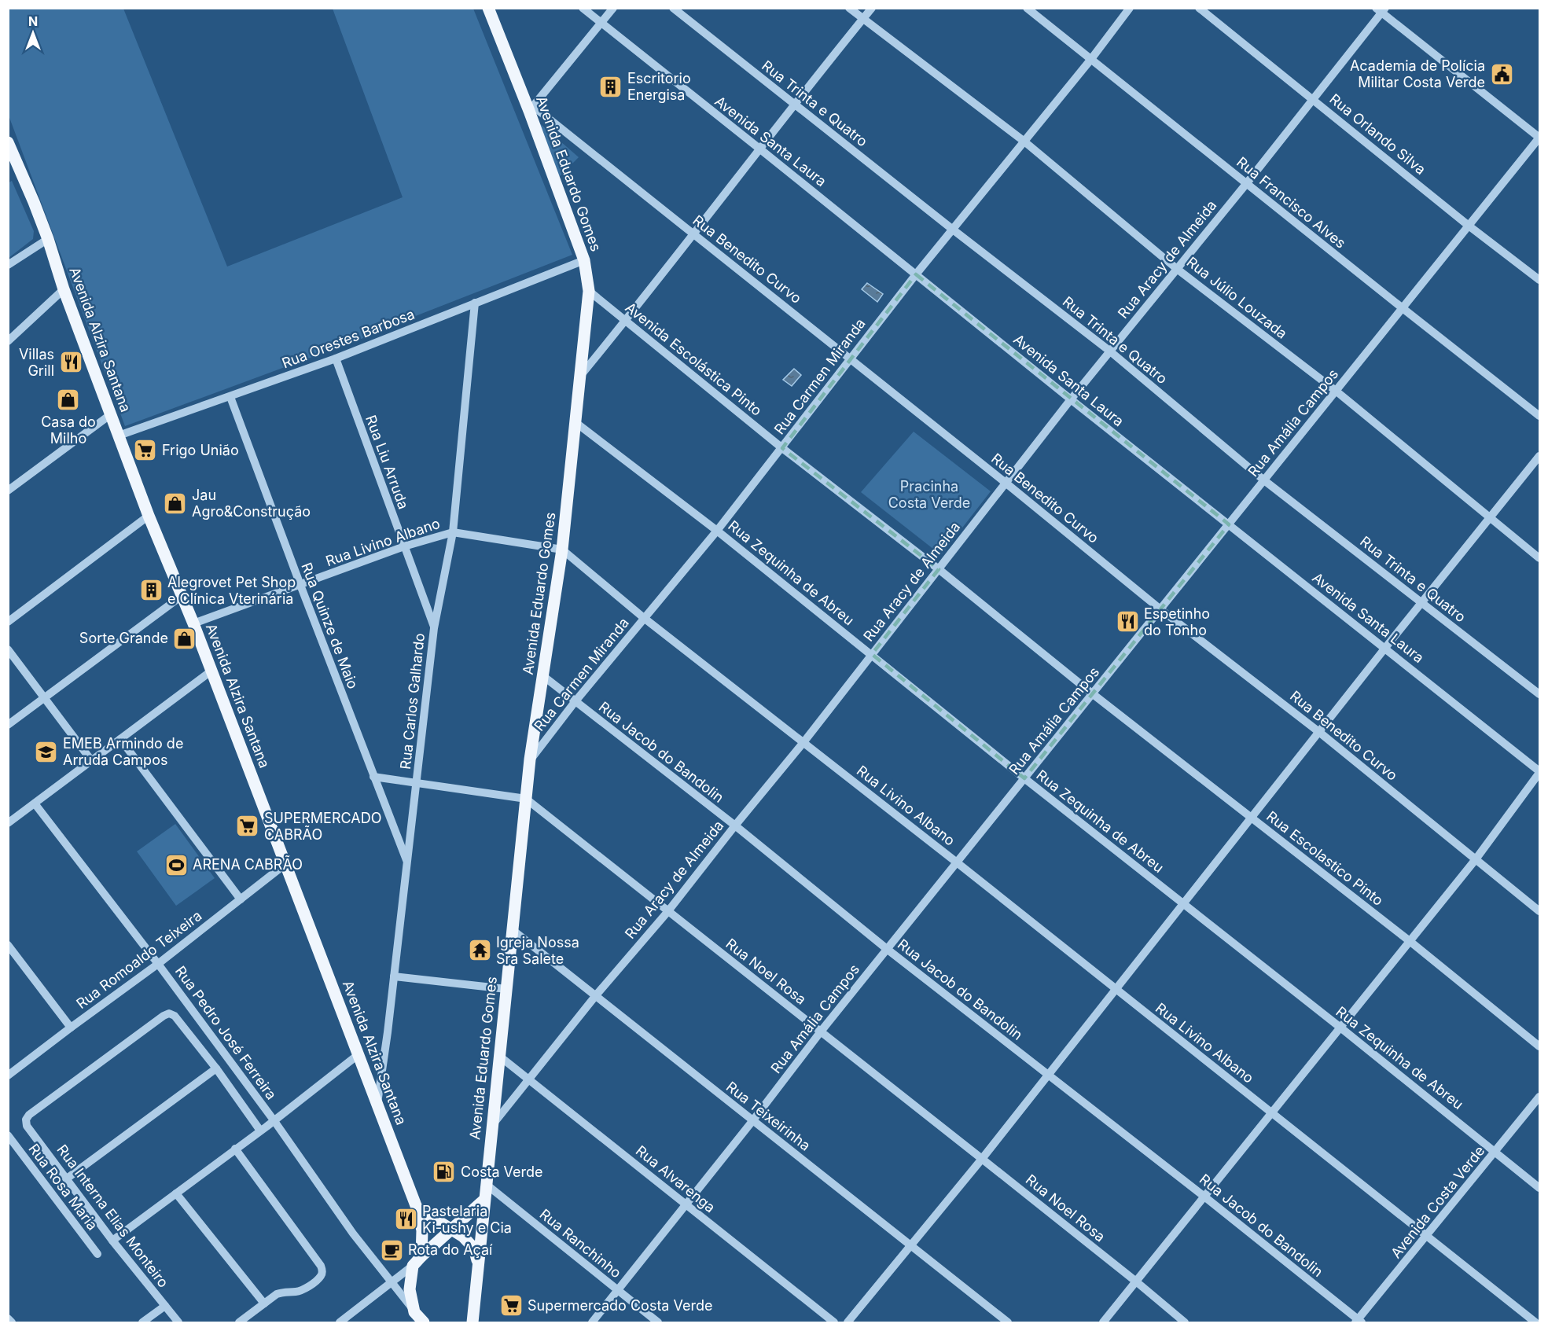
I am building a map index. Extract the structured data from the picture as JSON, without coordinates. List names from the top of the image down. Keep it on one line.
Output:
{"streets":{"main road":["Avenida Eduardo Gomes","Avenida Alzira Santana"],"street":["Rua Trinta e Quatro","Rua Orlando Silva","Avenida Santa Laura","Rua Francisco Alves","Rua Benedito Curvo","Rua Aracy de Almeida","Rua Júlio Louzada","Rua Orestes Barbosa","Avenida Escolástica Pinto","Rua Carmen Miranda","Rua Amália Campos","Rua Liu Arruda","Rua Livino Albano","Rua Zequinha de Abreu","Rua Quinze de Maio","Rua Carlos Galhardo","Rua Jacob do Bandolin","Rua Escolastico Pinto","Rua Romoaldo Teixeira","Rua Noel Rosa","Rua Pedro José Ferreira","Rua Teixeirinha","Rua Alvarenga","Rua Rosa Maria","Avenida Costa Verde","Rua Interna Elias Monteiro","Rua Ranchinho"]},"crossings":[["Rua Trinta e Quatro","Rua Aracy de Almeida"],["Rua Trinta e Quatro","Rua Carmen Miranda"],["Rua Trinta e Quatro","Rua Amália Campos"],["Rua Orlando Silva","Rua Aracy de Almeida"],["Rua Orlando Silva","Rua Amália Campos"],["Avenida Santa Laura","Rua Aracy de Almeida"],["Avenida Santa Laura","Rua Carmen Miranda"],["Avenida Santa Laura","Rua Amália Campos"],["Avenida Eduardo Gomes","Rua Benedito Curvo"],["Avenida Eduardo Gomes","Rua Aracy de Almeida"],["Avenida Eduardo Gomes","Rua Orestes Barbosa"],["Avenida Eduardo Gomes","Avenida Escolástica Pinto"],["Avenida Eduardo Gomes","Rua Carmen Miranda"],["Avenida Eduardo Gomes","Rua Livino Albano"],["Avenida Eduardo Gomes","Rua Zequinha de Abreu"],["Avenida Eduardo Gomes","Rua Jacob do Bandolin"],["Avenida Eduardo Gomes","Rua Noel Rosa"],["Avenida Eduardo Gomes","Rua Teixeirinha"],["Avenida Eduardo Gomes","Rua Alvarenga"],["Avenida Eduardo Gomes","Rua Ranchinho"],["Rua Francisco Alves","Rua Aracy de Almeida"],["Rua Francisco Alves","Rua Carmen Miranda"],["Rua Francisco Alves","Rua Amália Campos"],["Rua Benedito Curvo","Rua Aracy de Almeida"],["Rua Benedito Curvo","Rua Carmen Miranda"],["Rua Benedito Curvo","Rua Amália Campos"],["Rua Aracy de Almeida","Rua Júlio Louzada"],["Rua Aracy de Almeida","Avenida Escolástica Pinto"],["Rua Aracy de Almeida","Rua Livino Albano"],["Rua Aracy de Almeida","Rua Zequinha de Abreu"],["Rua Aracy de Almeida","Rua Jacob do Bandolin"],["Rua Aracy de Almeida","Rua Noel Rosa"],["Rua Aracy de Almeida","Rua Teixeirinha"],["Rua Aracy de Almeida","Rua Alvarenga"],["Rua Júlio Louzada","Rua Carmen Miranda"],["Rua Júlio Louzada","Rua Amália Campos"],["Rua Orestes Barbosa","Avenida Alzira Santana"],["Rua Orestes Barbosa","Rua Liu Arruda"],["Rua Orestes Barbosa","Rua Quinze de Maio"],["Rua Orestes Barbosa","Rua Carlos Galhardo"],["Avenida Alzira Santana","Rua Livino Albano"],["Avenida Alzira Santana","Rua Carlos Galhardo"],["Avenida Alzira Santana","Rua Romoaldo Teixeira"],["Avenida Escolástica Pinto","Rua Carmen Miranda"],["Avenida Escolástica Pinto","Rua Amália Campos"],["Avenida Escolástica Pinto","Rua Escolastico Pinto"],["Rua Carmen Miranda","Rua Livino Albano"],["Rua Carmen Miranda","Rua Zequinha de Abreu"],["Rua Carmen Miranda","Rua Jacob do Bandolin"],["Rua Amália Campos","Rua Livino Albano"],["Rua Amália Campos","Rua Zequinha de Abreu"],["Rua Amália Campos","Rua Jacob do Bandolin"],["Rua Amália Campos","Rua Escolastico Pinto"],["Rua Amália Campos","Rua Noel Rosa"],["Rua Amália Campos","Rua Teixeirinha"],["Rua Amália Campos","Rua Alvarenga"],["Rua Amália Campos","Rua Ranchinho"],["Rua Liu Arruda","Rua Livino Albano"],["Rua Liu Arruda","Rua Carlos Galhardo"],["Rua Livino Albano","Rua Quinze de Maio"],["Rua Livino Albano","Rua Carlos Galhardo"],["Rua Livino Albano","Avenida Costa Verde"],["Rua Zequinha de Abreu","Avenida Costa Verde"],["Rua Quinze de Maio","Rua Carlos Galhardo"],["Rua Jacob do Bandolin","Avenida Costa Verde"],["Rua Romoaldo Teixeira","Rua Pedro José Ferreira"]],"parks":["Pracinha Costa Verde"],"places":{"public building":["Academia de Polícia Militar Costa Verde"],"building":["Escritorio Energisa","Alegrovet Pet Shop e Clínica Vterinária"],"restaurant":["Villas Grill","Espetinho do Tonho","Pastelaria Ki-ushy e Cia"],"shop":["Casa do Milho","Jau Agro&Construção","Sorte Grande"],"supermarket":["Frigo União","SUPERMERCADO CABRÃO","Supermercado Costa Verde"],"school or university":["EMEB Armindo de Arruda Campos"],"sports":["ARENA CABRÃO"],"temple":["Igreja Nossa Sra Salete"],"fuel station":["Costa Verde"],"cafe":["Rota do Açaí"]},"north":"top"}
